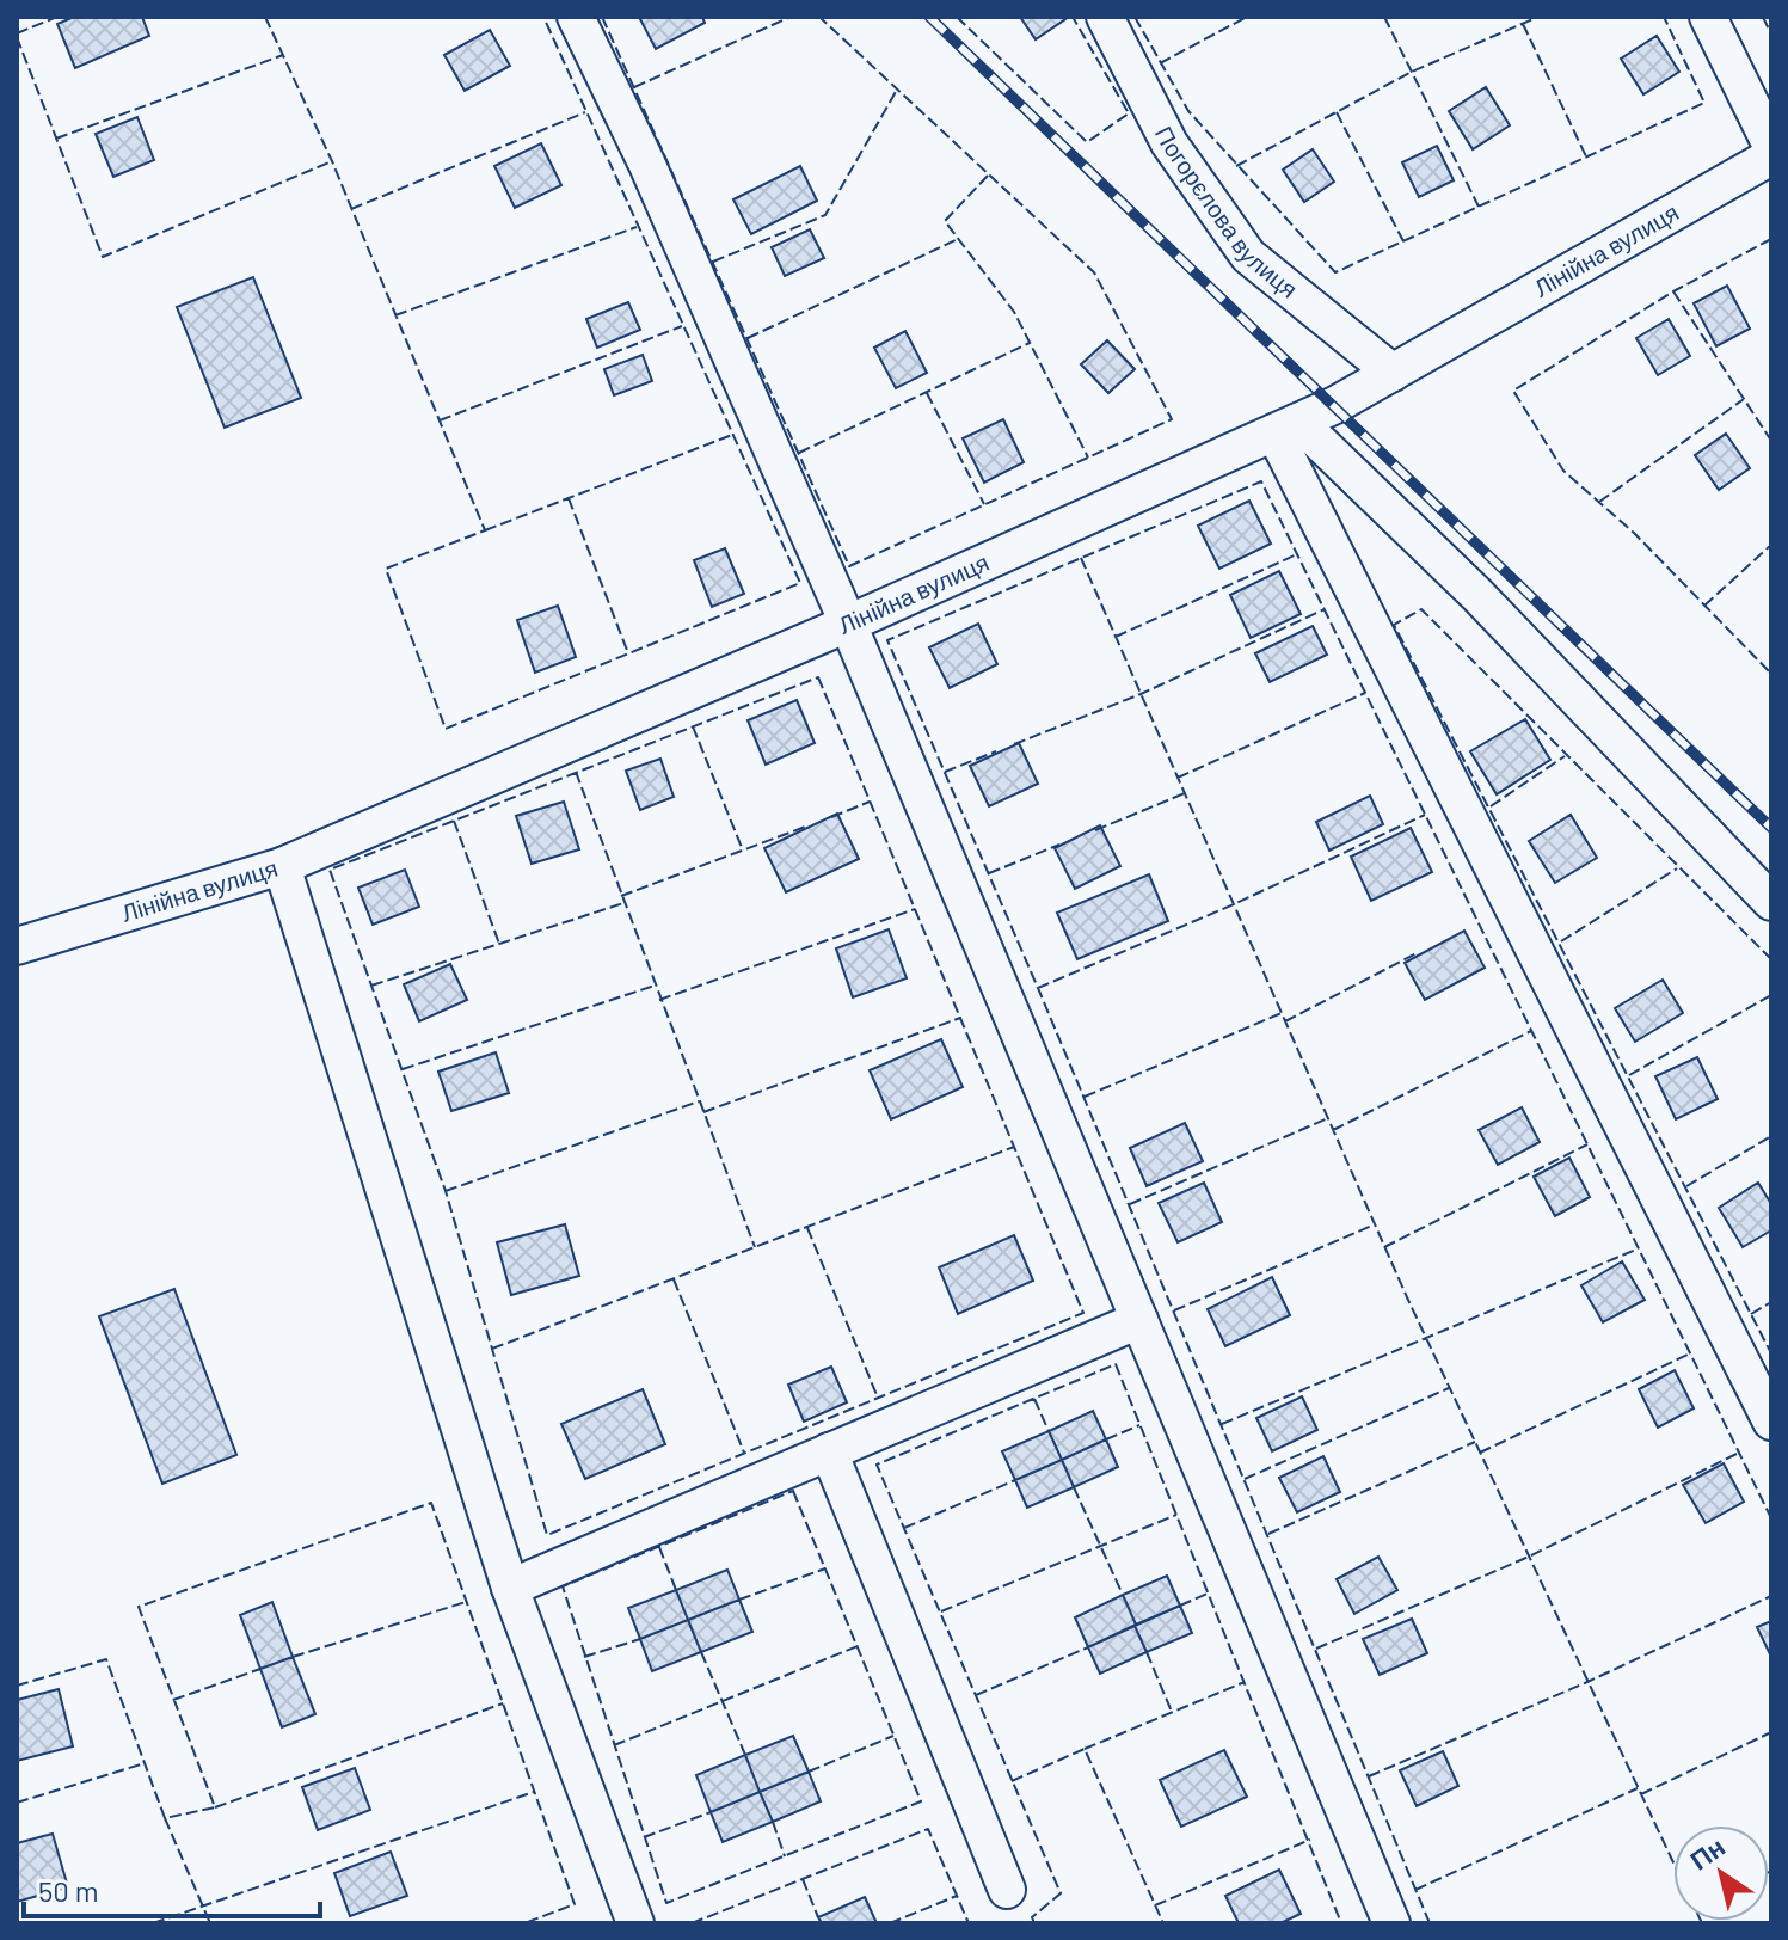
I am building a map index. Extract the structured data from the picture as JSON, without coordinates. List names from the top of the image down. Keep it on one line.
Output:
{"streets":{"street":["Погорєлова вулиця","Лінійна вулиця"]},"crossings":[["Погорєлова вулиця","Лінійна вулиця"]],"scale_bar":"50 m","north":"top left"}
